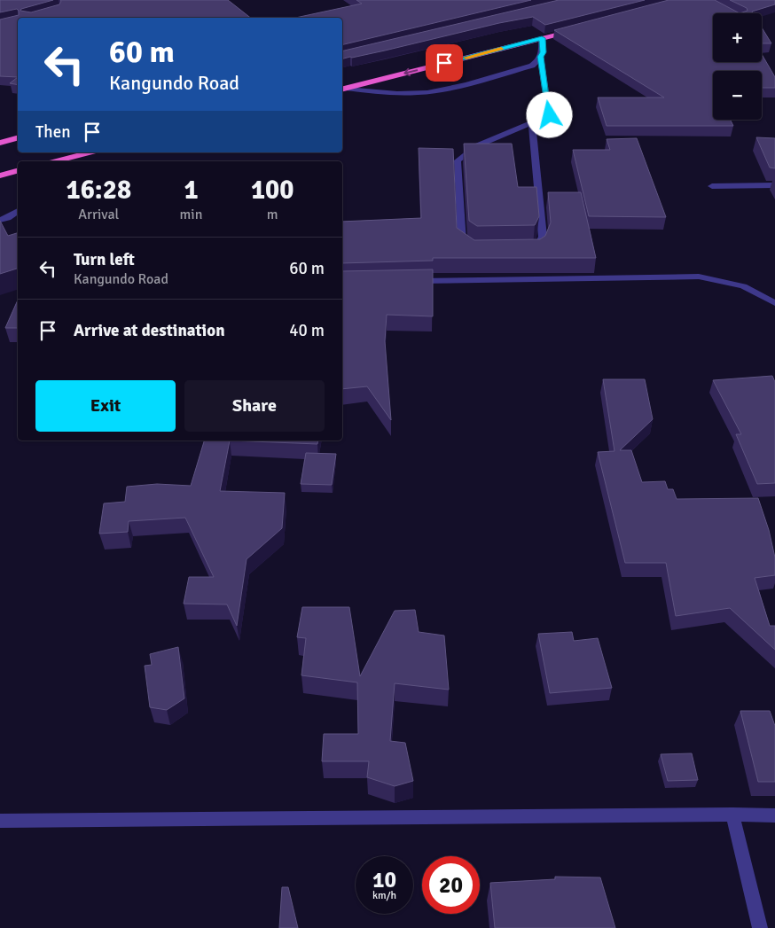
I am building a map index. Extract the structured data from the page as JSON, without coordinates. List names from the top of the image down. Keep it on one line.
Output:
{"page":{"map_buttons":["+","−"],"turn":["60 m","Kangundo Road"],"then":"Then","eta":["16:28","Arrival","1","min","100","m"],"list":[{"name":"Turn left","note":"Kangundo Road","value":"60 m"},{"name":"Arrive at destination","value":"40 m"}],"buttons":["Exit","Share"],"speed":"10 km/h","limit":"20"}}
